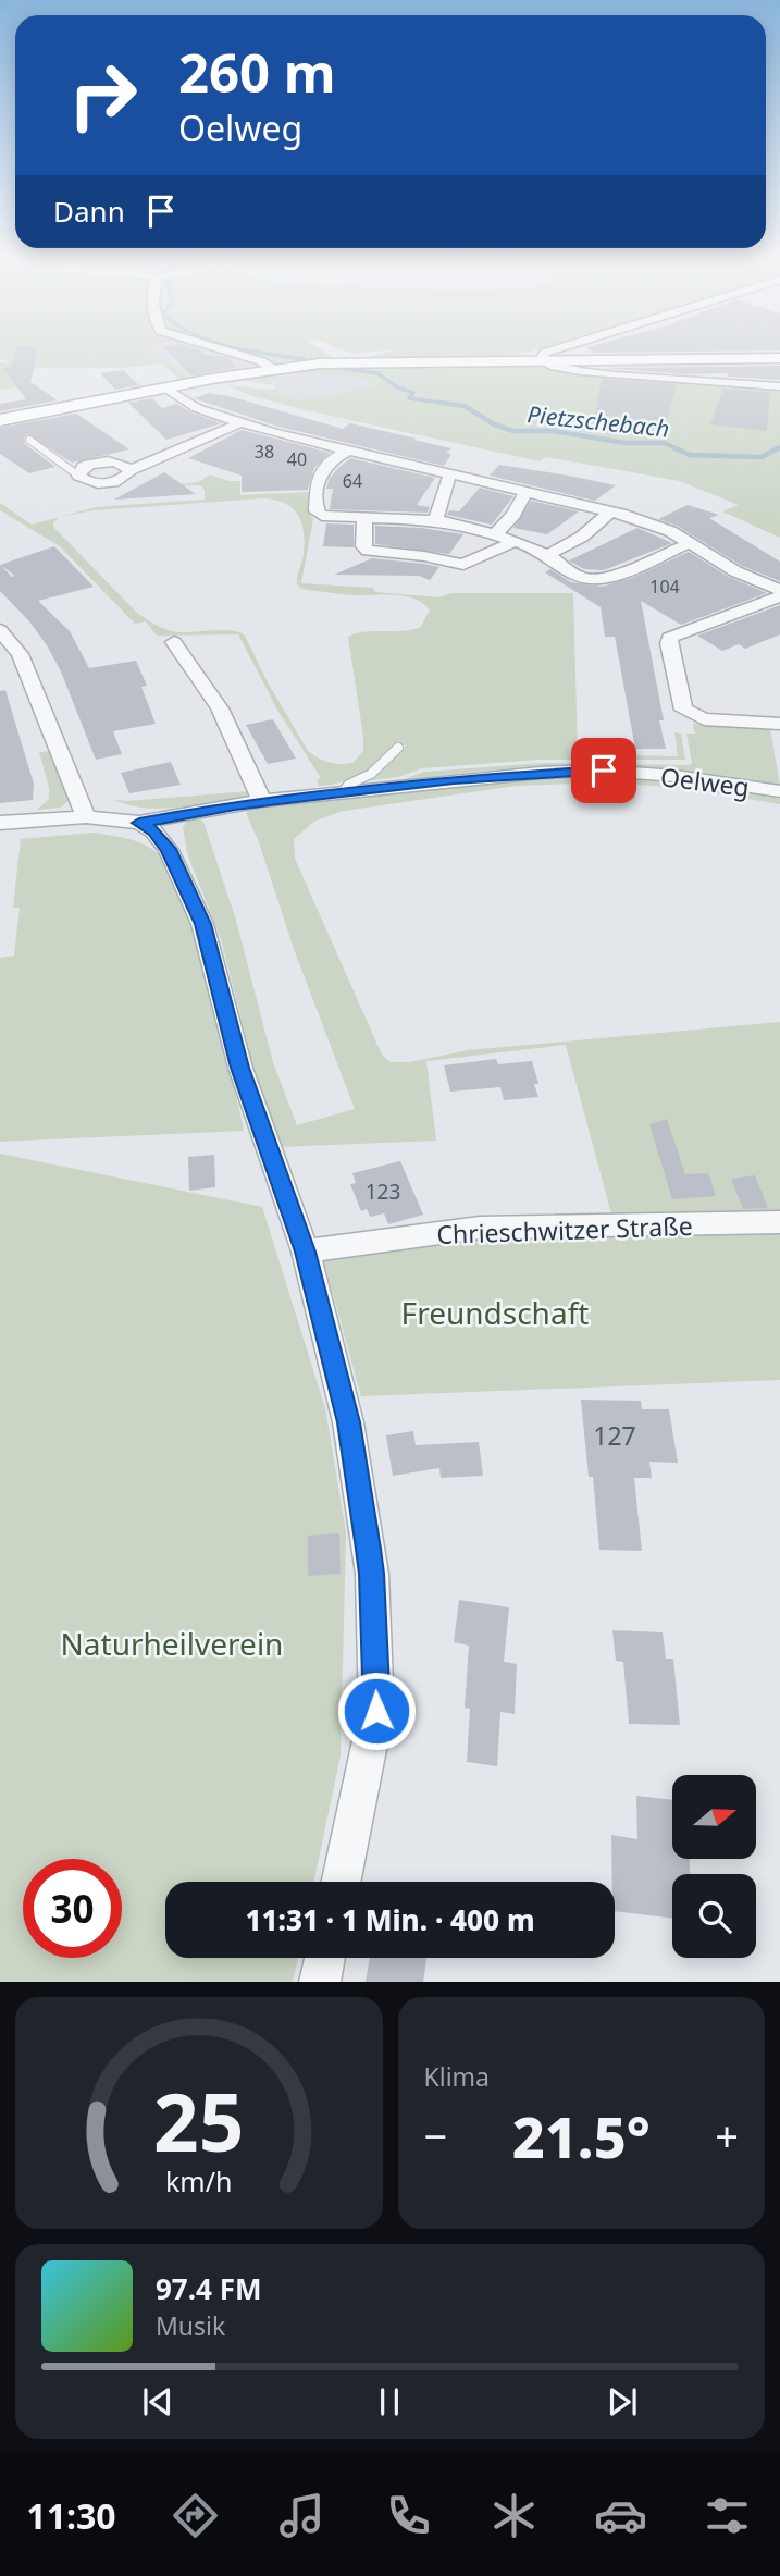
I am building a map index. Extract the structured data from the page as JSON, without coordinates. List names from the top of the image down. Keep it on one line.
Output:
{"streets":{"street":["Oelweg","Chrieschwitzer Straße"]},"water":["Pietzschebach"],"parks":["Freundschaft","Naturheilverein"],"house_numbers":["38","40","64","104","123","127"],"north":"right","page":{"turn":["260 m","Oelweg"],"then":"Dann","limit":"30","trip":"11:31 · 1 Min. · 400 m","tile":"Klima","heat":["−","21.5°","+"],"song":["97.4 FM","Musik"],"tabs":"11:30","gauge":["25","km/h"]}}
